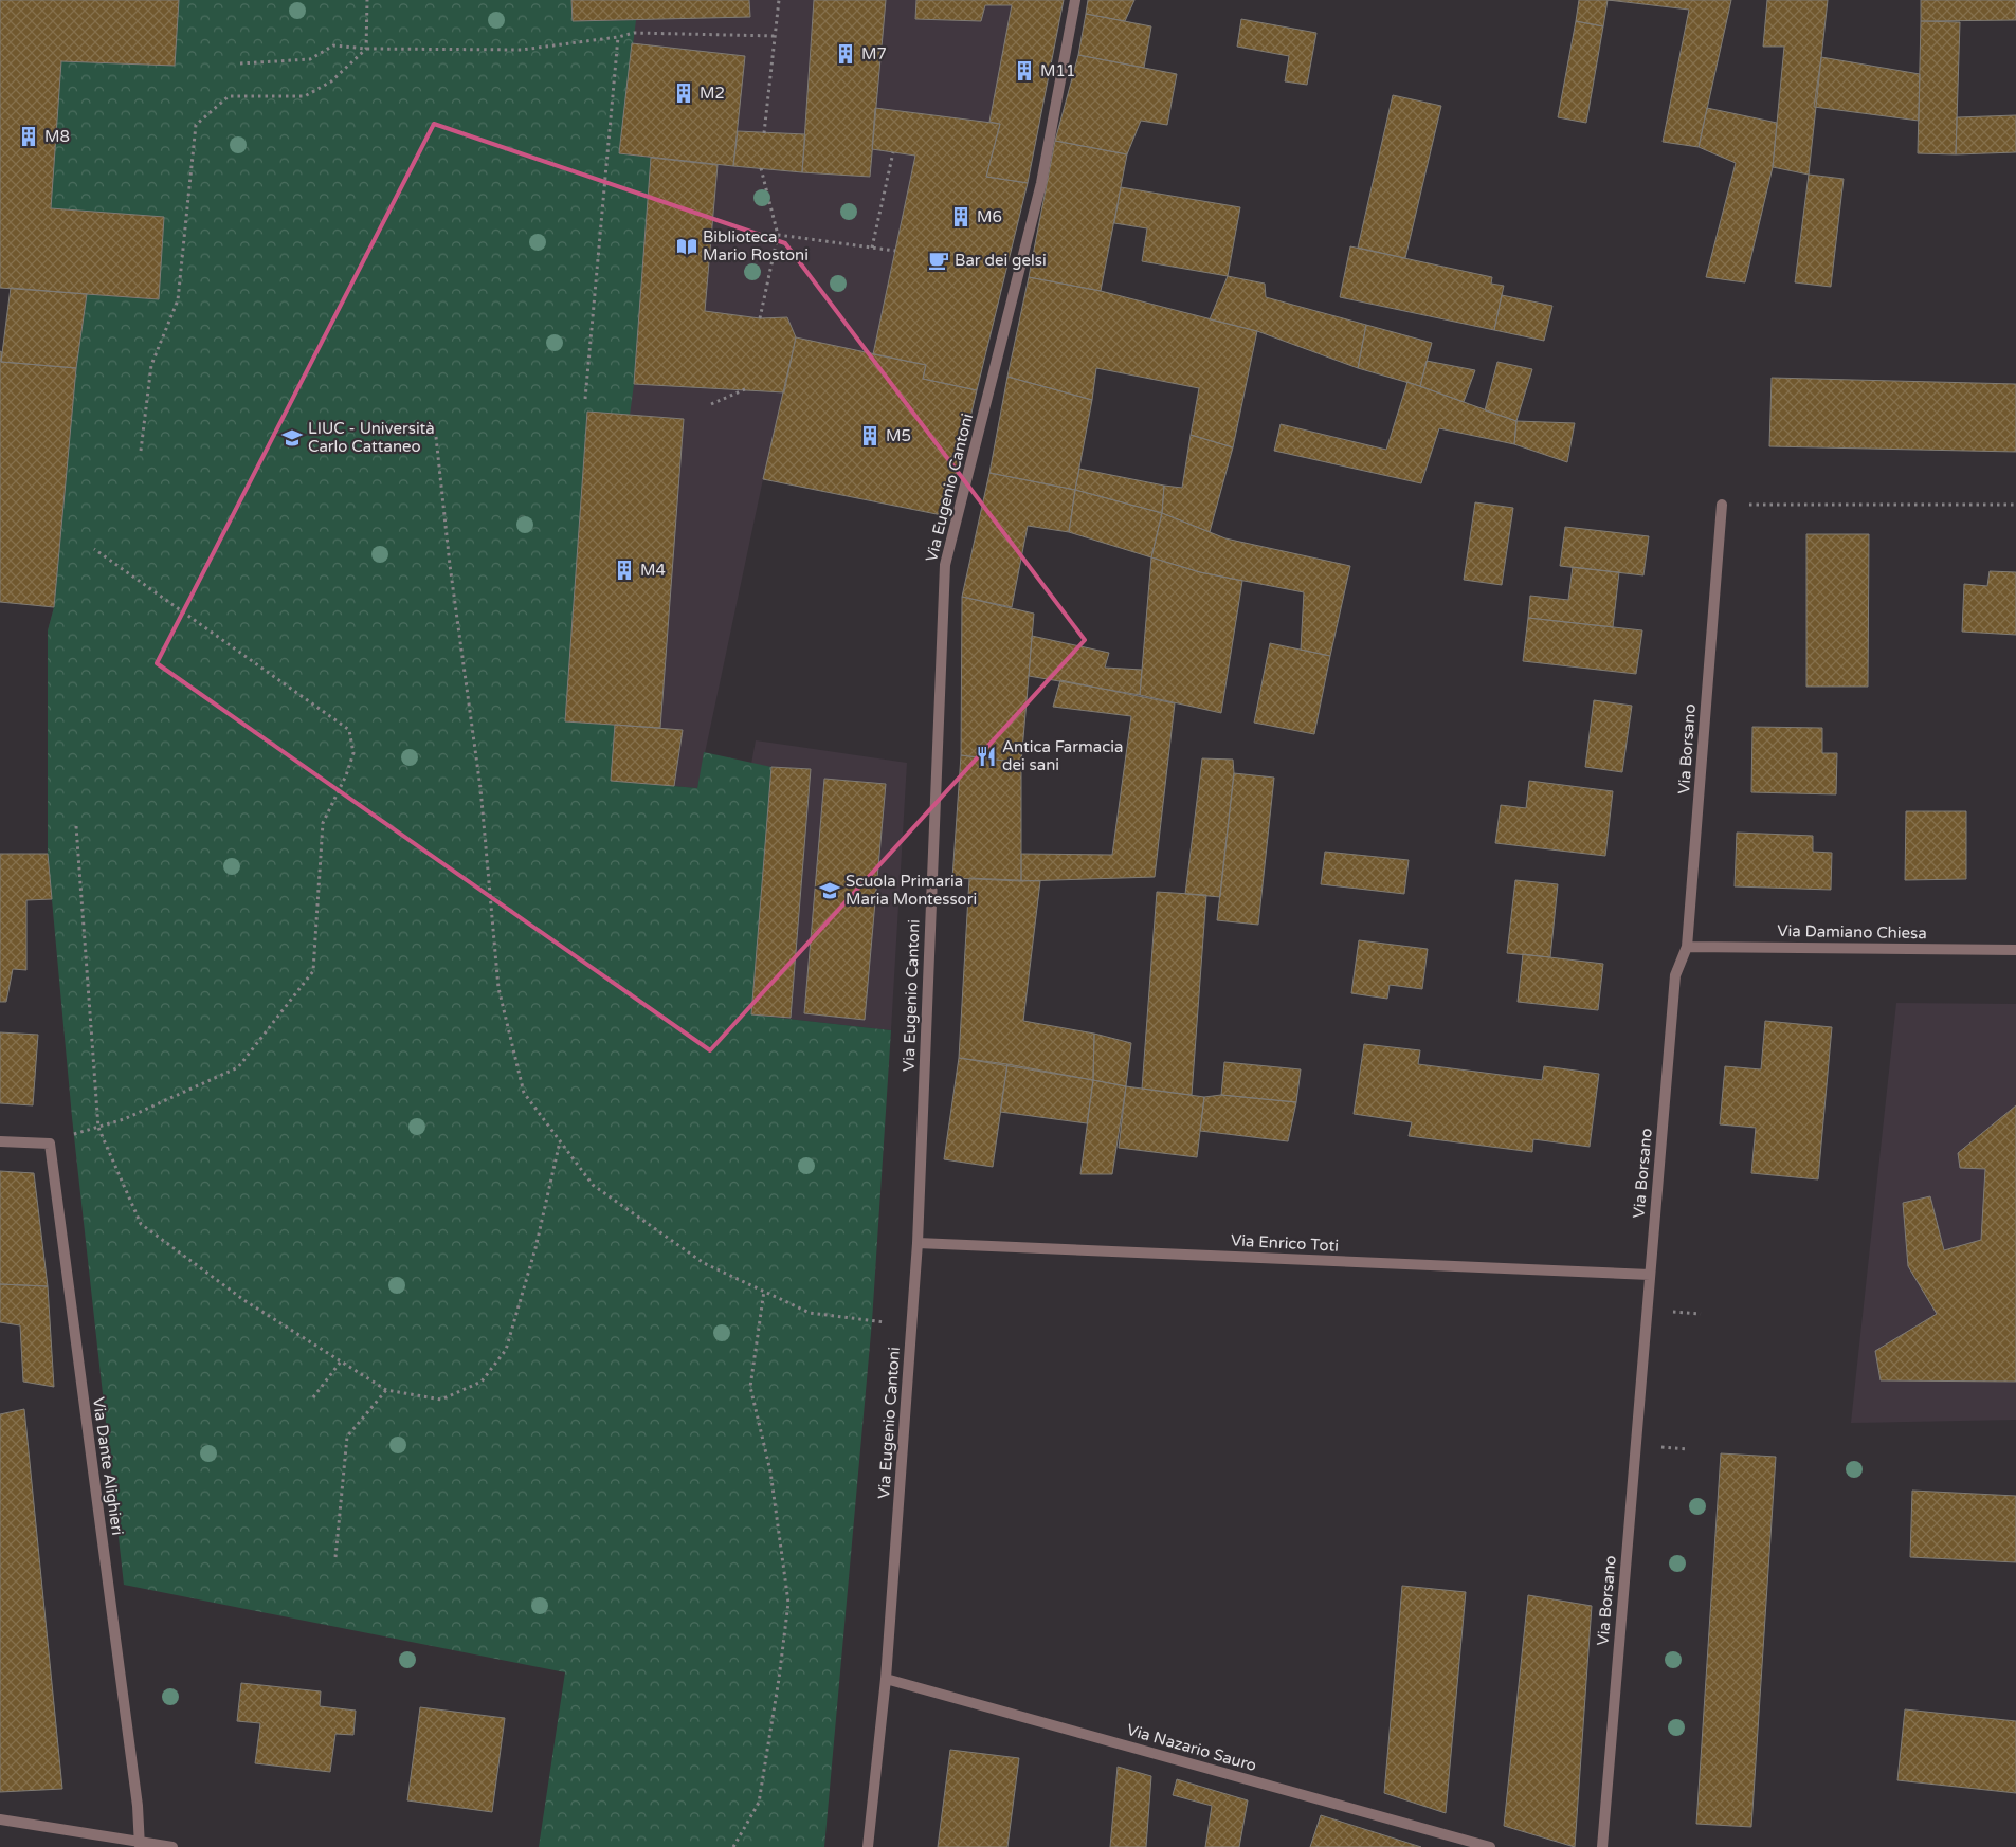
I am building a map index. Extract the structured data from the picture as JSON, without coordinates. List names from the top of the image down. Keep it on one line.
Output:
{"streets":{"street":["Via Eugenio Cantoni","Via Borsano","Via Damiano Chiesa","Via Enrico Toti","Via Dante Alighieri","Via Nazario Sauro"]},"crossings":[["Via Eugenio Cantoni","Via Enrico Toti"],["Via Eugenio Cantoni","Via Nazario Sauro"],["Via Borsano","Via Damiano Chiesa"],["Via Borsano","Via Enrico Toti"]],"places":{"building":["M7","M11","M2","M8","M6","M5","M4"],"library":["Biblioteca Mario Rostoni"],"cafe":["Bar dei gelsi"],"school or university":["LIUC - Università Carlo Cattaneo","Scuola Primaria Maria Montessori"],"restaurant":["Antica Farmacia dei sani"]}}
